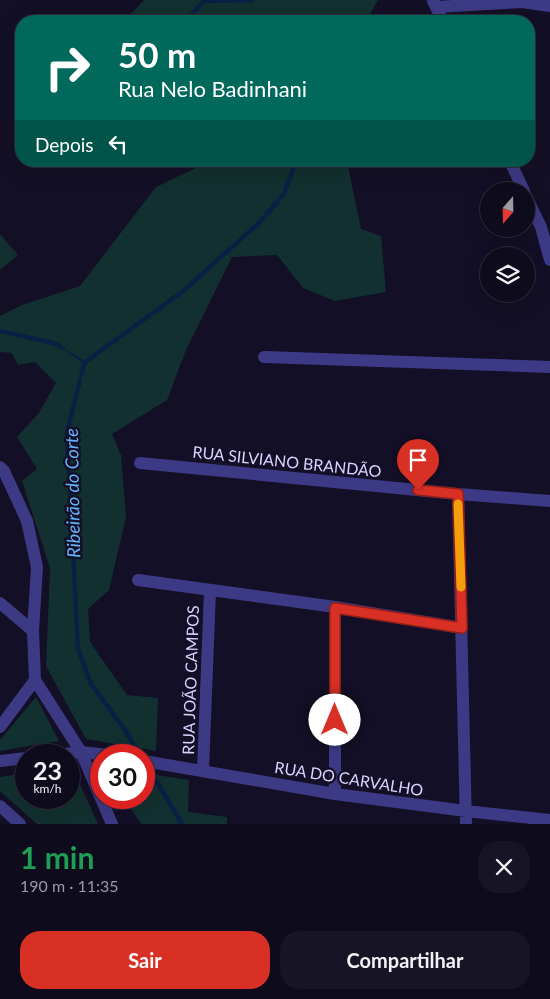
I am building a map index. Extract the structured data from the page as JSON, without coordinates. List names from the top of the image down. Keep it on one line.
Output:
{"streets":{"street":["RUA SILVIANO BRANDÃO","RUA JOÃO CAMPOS","RUA DO CARVALHO"]},"crossings":[["RUA JOÃO CAMPOS","RUA DO CARVALHO"]],"water":["Ribeirão do Corte"],"north":"bottom","page":{"turn":["50 m","Rua Nelo Badinhani"],"then":"Depois","speed":"23 km/h","limit":"30","heading":["1 min","190 m · 11:35"],"buttons":["Sair","Compartilhar"]}}
